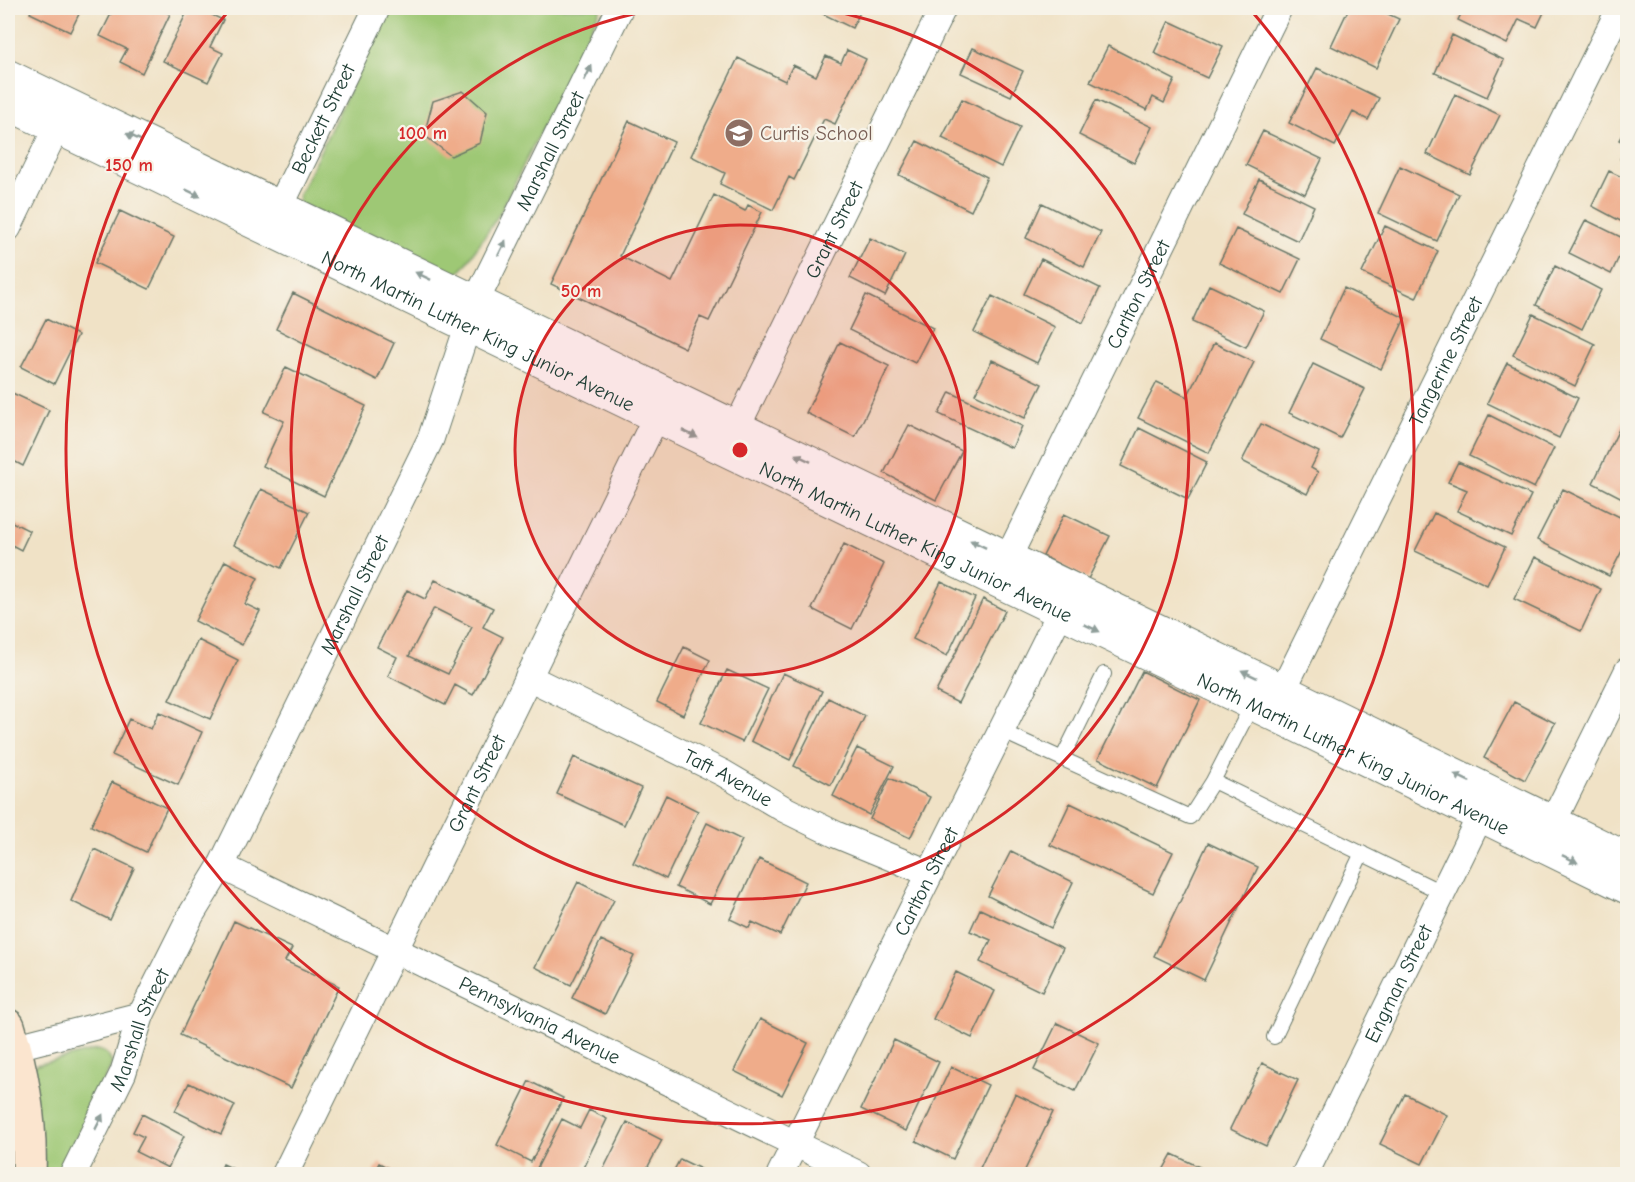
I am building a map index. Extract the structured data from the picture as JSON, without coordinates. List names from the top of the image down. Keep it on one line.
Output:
{"streets":{"street":["Beckett Street","Marshall Street","Grant Street","Carlton Street","North Martin Luther King Junior Avenue","Tangerine Street","Taft Avenue","Engman Street","Pennsylvania Avenue"]},"crossings":[["Beckett Street","North Martin Luther King Junior Avenue"],["Marshall Street","North Martin Luther King Junior Avenue"],["Marshall Street","Pennsylvania Avenue"],["Grant Street","North Martin Luther King Junior Avenue"],["Grant Street","Taft Avenue"],["Grant Street","Pennsylvania Avenue"],["Carlton Street","North Martin Luther King Junior Avenue"],["Carlton Street","Taft Avenue"],["Carlton Street","Pennsylvania Avenue"],["North Martin Luther King Junior Avenue","Tangerine Street"],["North Martin Luther King Junior Avenue","Engman Street"]],"one_way":["Marshall Street"],"places":{"school or university":["Curtis School"]},"rings":["100 m","150 m","50 m"]}
